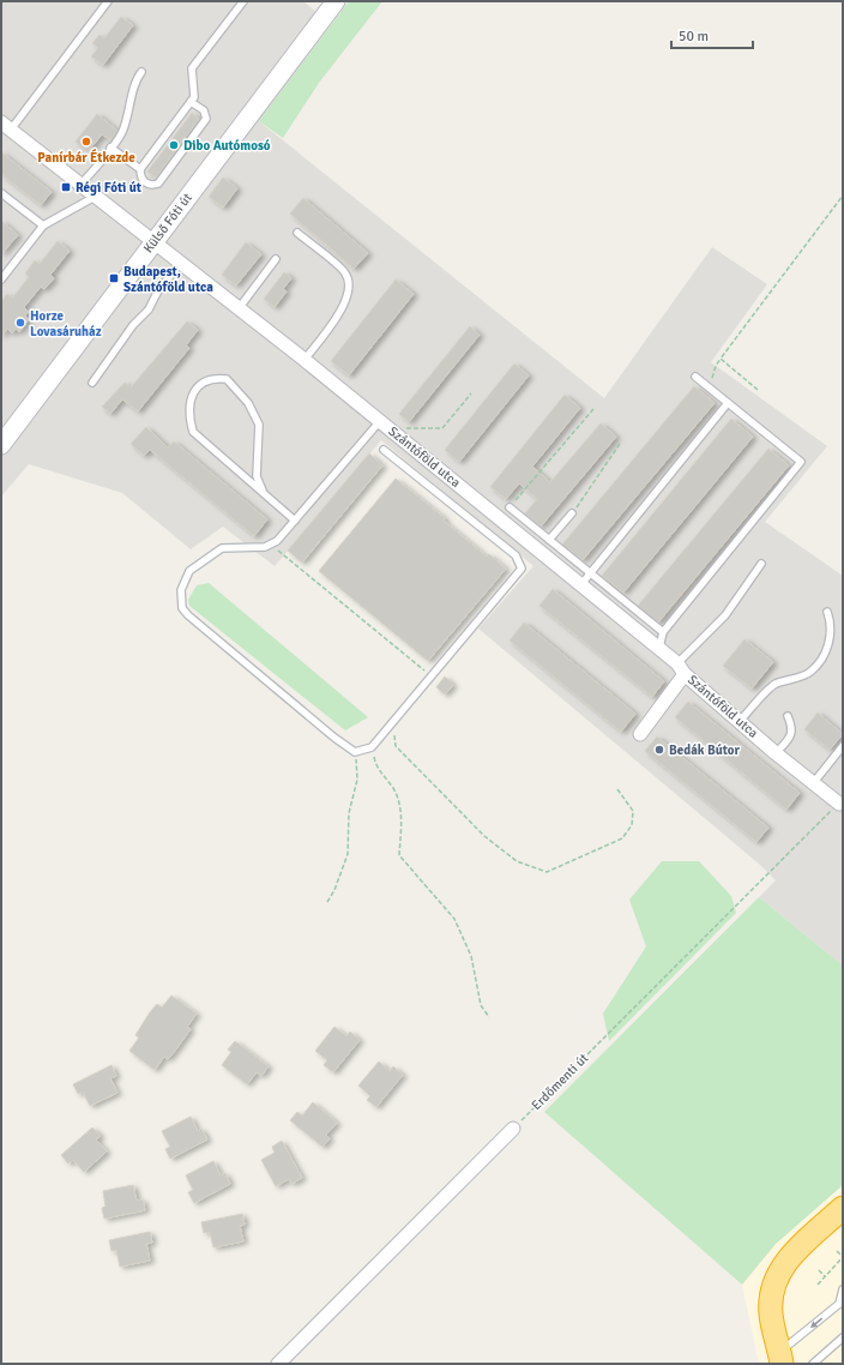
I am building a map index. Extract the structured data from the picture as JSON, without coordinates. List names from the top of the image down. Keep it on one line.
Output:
{"streets":{"main road":["Külső Fóti út"],"street":["Szántóföld utca"],"path":["Erdőmenti út"]},"crossings":[["Külső Fóti út","Szántóföld utca"],["Szántóföld utca","Erdőmenti út"]],"places":{"other":["Panírbár Étkezde","Dibo Autómosó","Horze Lovasáruház","Bedák Bútor"],"transit":["Régi Fóti út","Budapest, Szántóföld utca"]},"scale_bar":"50 m"}
